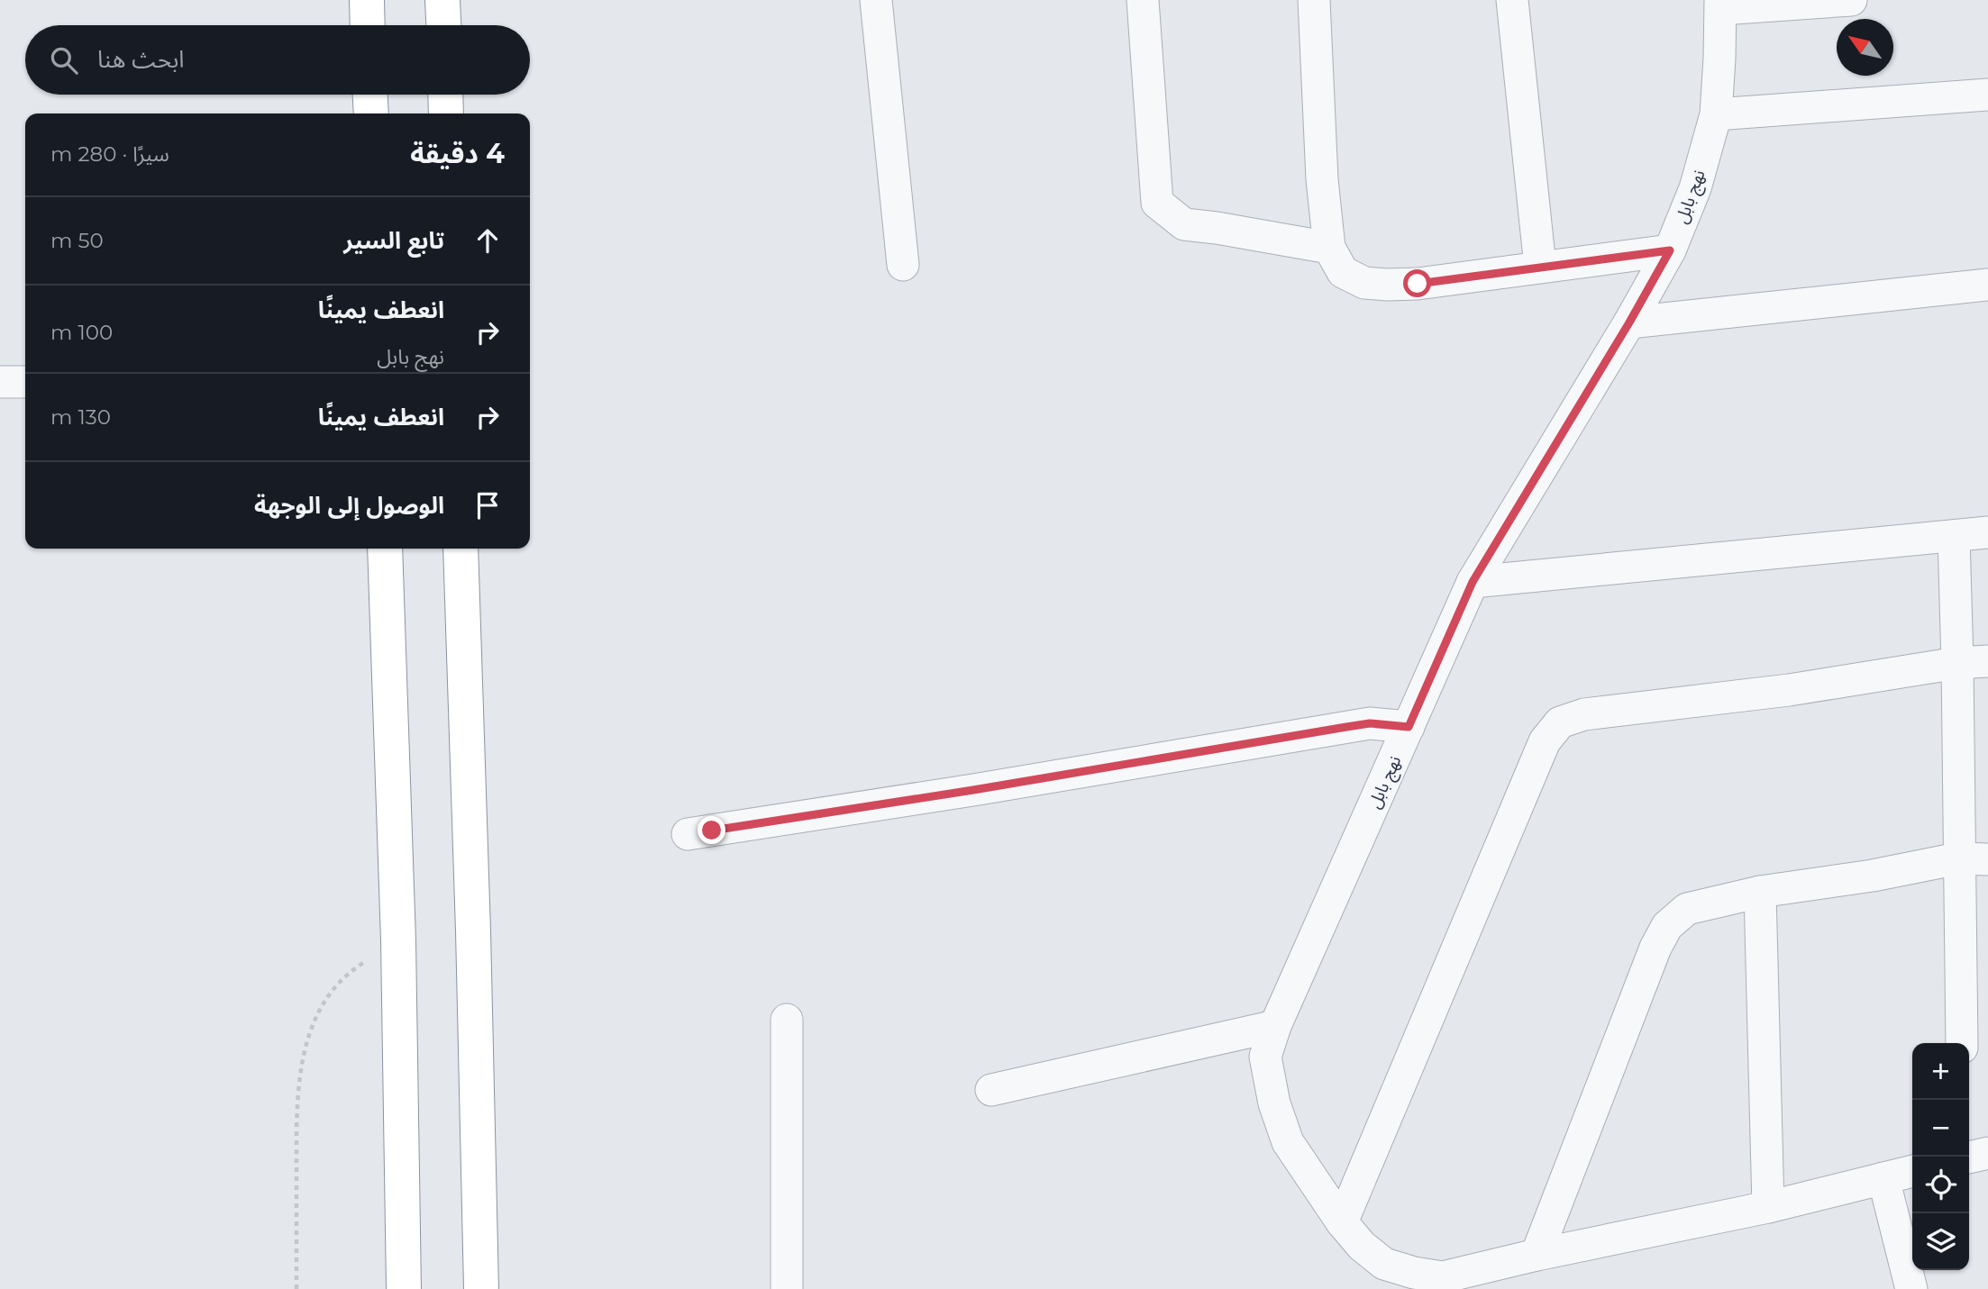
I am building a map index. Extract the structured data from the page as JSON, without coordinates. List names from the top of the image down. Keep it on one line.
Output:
{"streets":{"street":["نهج بابل"]},"north":"top left","page":{"search":"ابحث هنا","heading":["4 دقيقة","سيرًا · 280 m"],"list":[["تابع السير","50 m"],["انعطف يمينًا","نهج بابل","100 m"],["انعطف يمينًا","130 m"],"الوصول إلى الوجهة"],"map_buttons":["+","−"]}}
